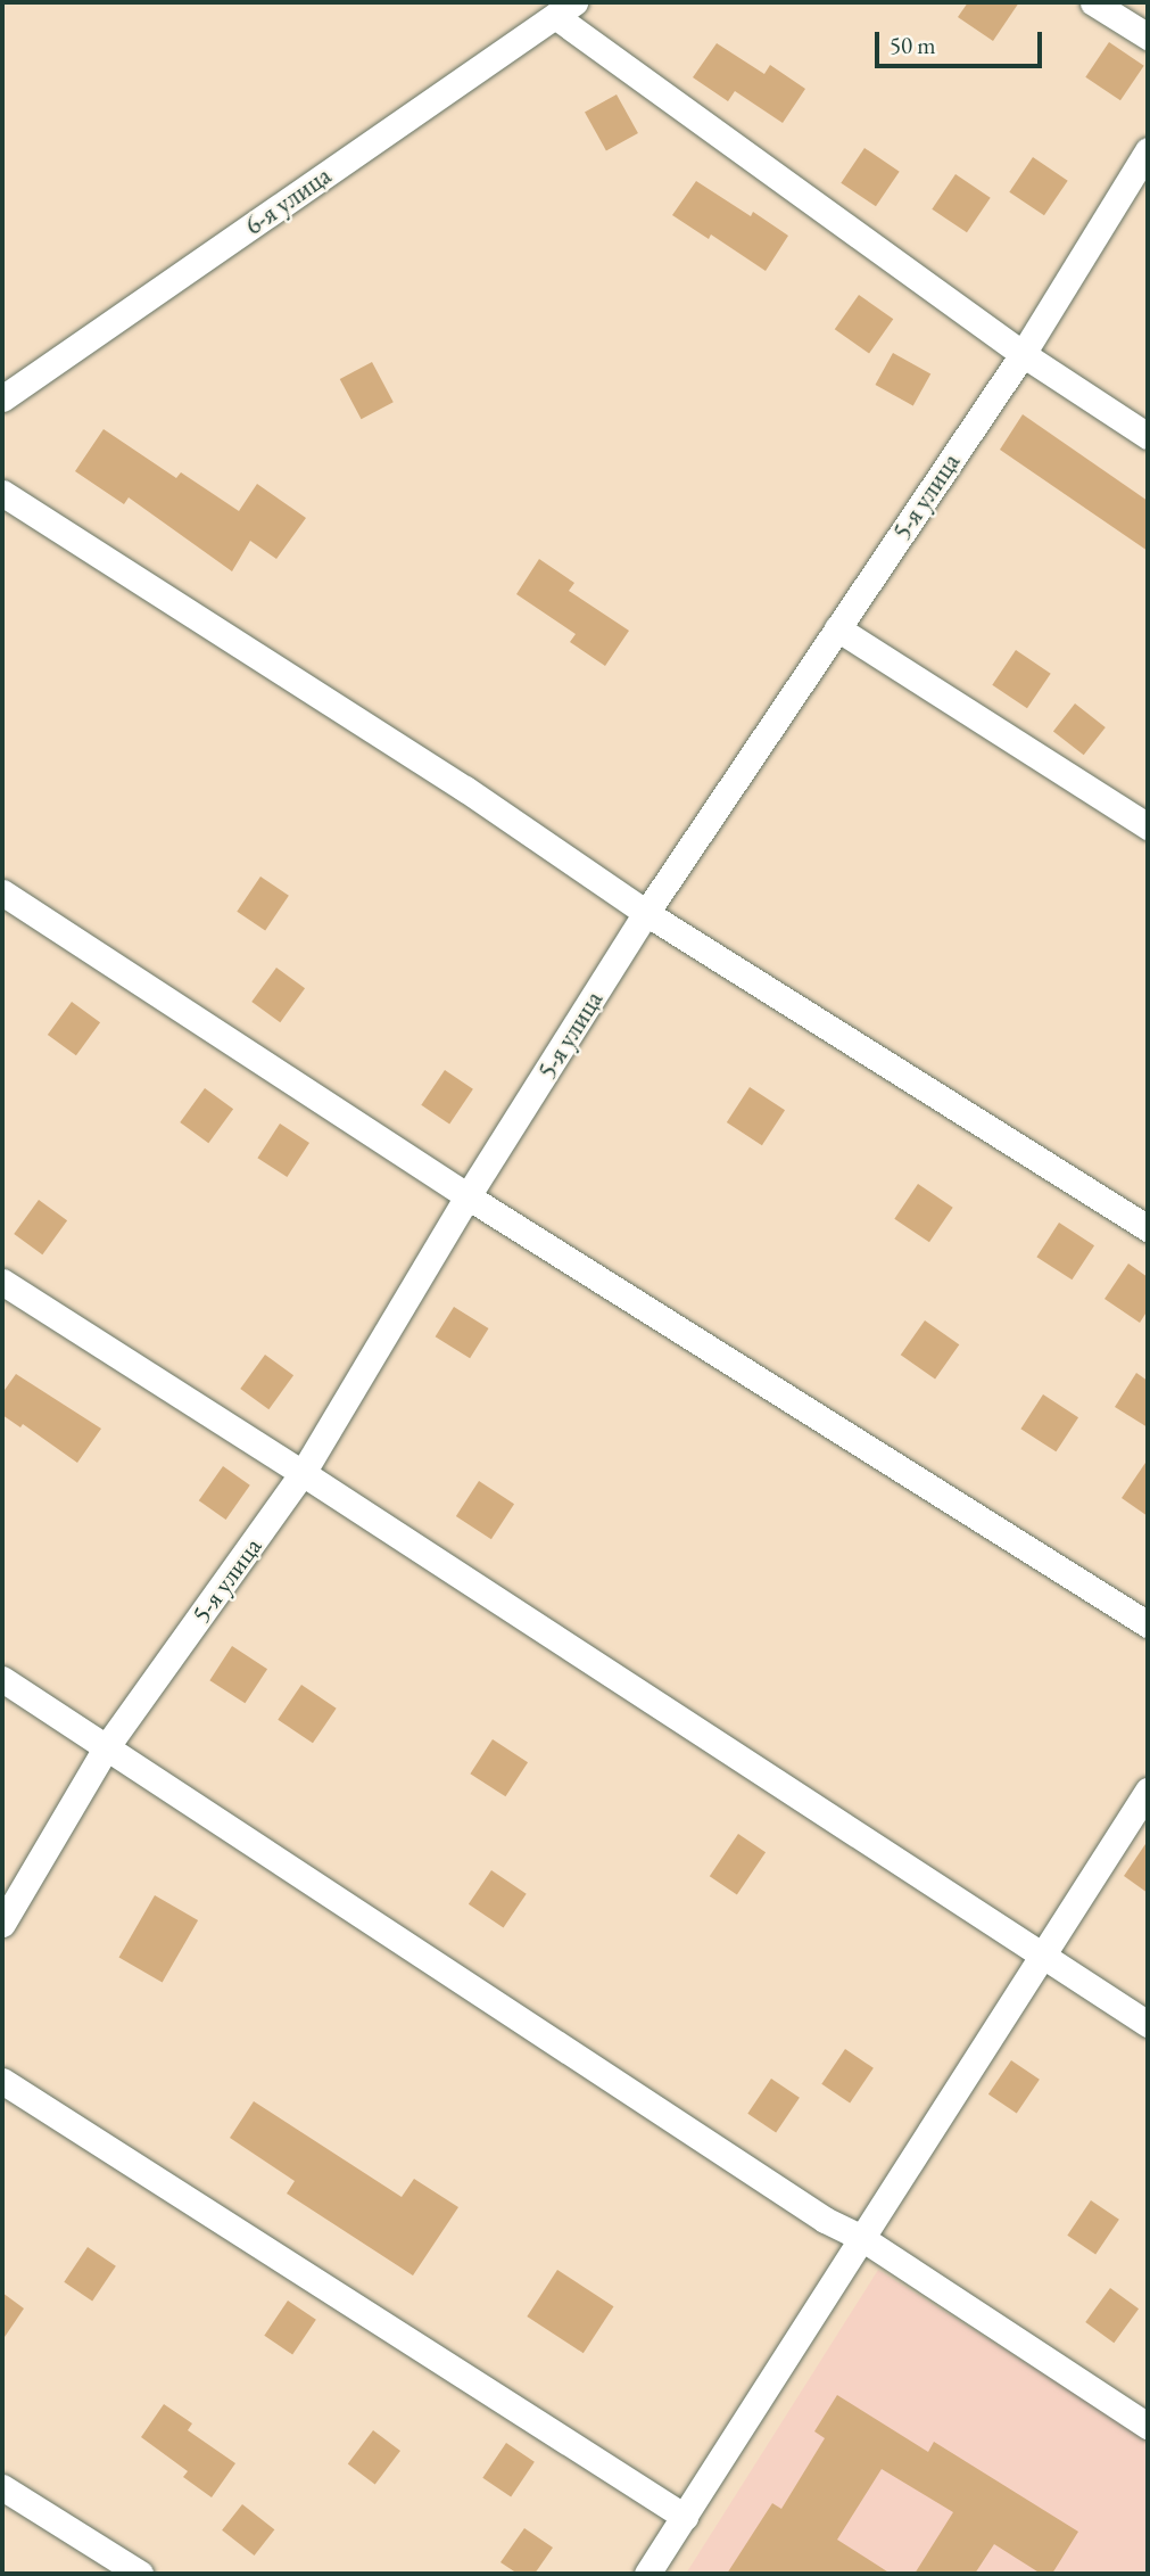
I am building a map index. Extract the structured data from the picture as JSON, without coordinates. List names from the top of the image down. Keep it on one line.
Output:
{"streets":{"street":["6-я улица","5-я улица"]},"scale_bar":"50 m"}
